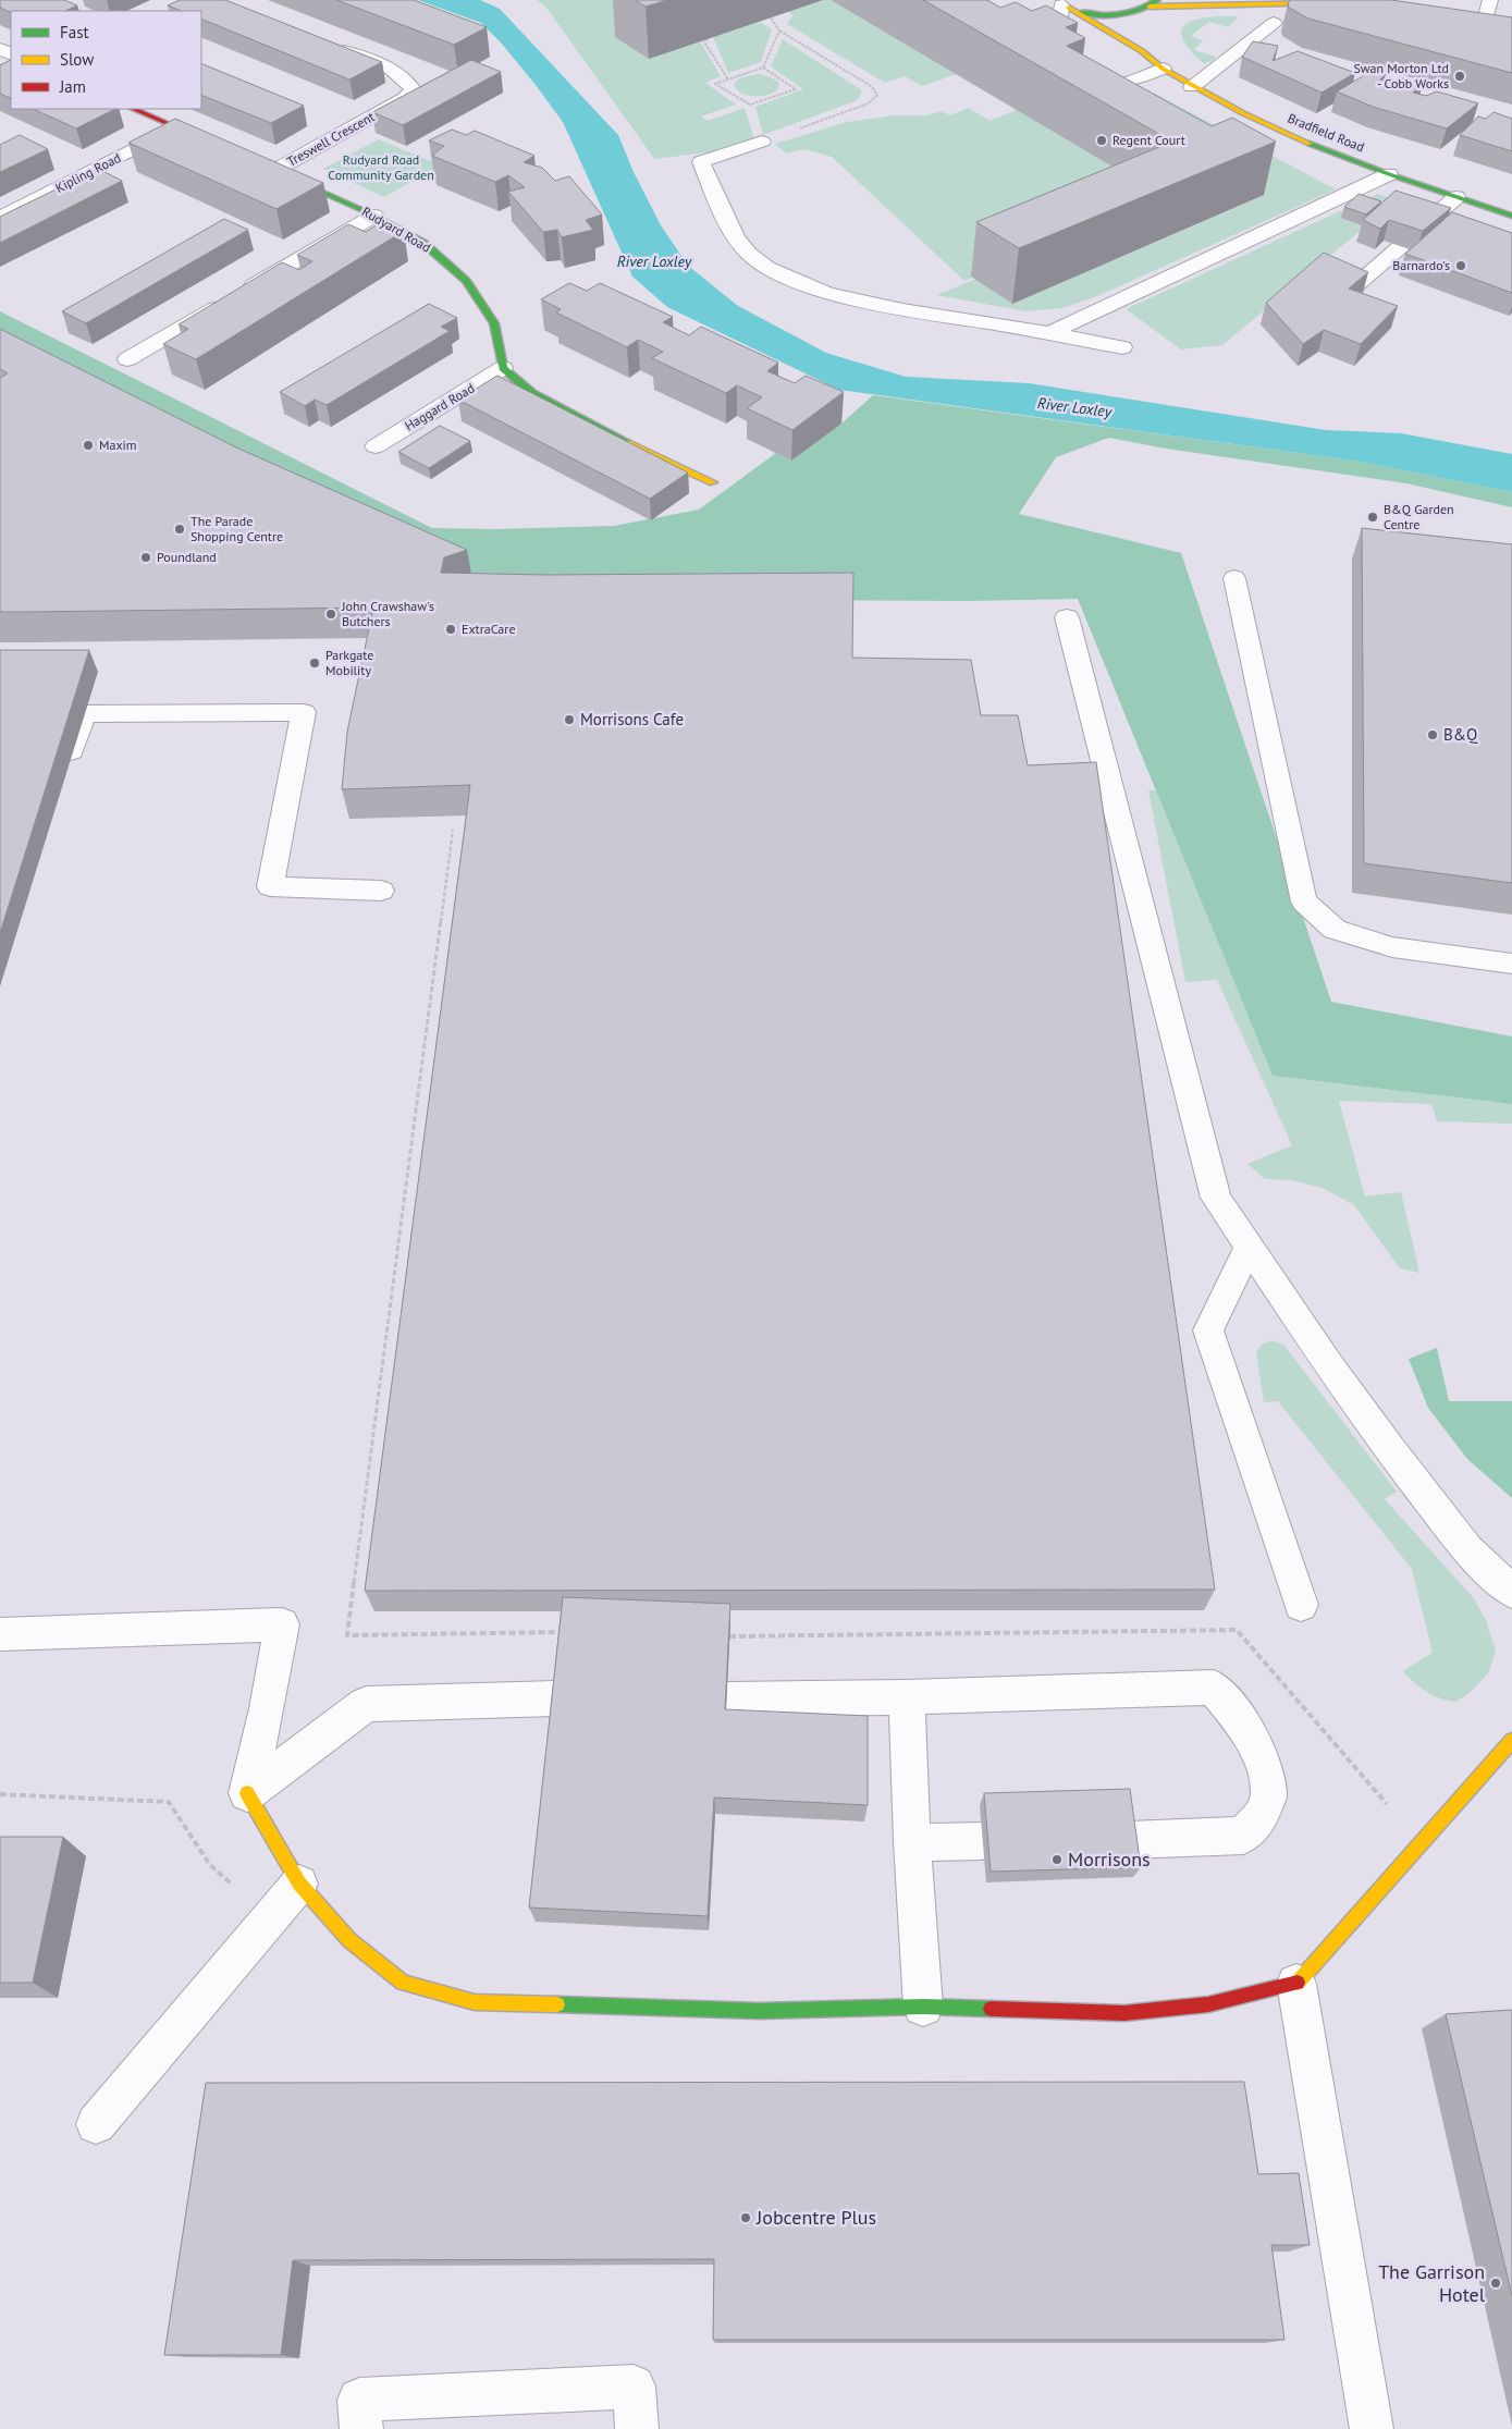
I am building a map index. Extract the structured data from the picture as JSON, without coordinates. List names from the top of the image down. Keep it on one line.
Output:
{"streets":{"street":["Bradfield Road","Treswell Crescent","Kipling Road","Rudyard Road","Haggard Road"]},"crossings":[["Treswell Crescent","Rudyard Road"],["Rudyard Road","Haggard Road"]],"water":["River Loxley"],"parks":["Rudyard Road Community Garden"],"places":["Swan Morton Ltd - Cobb Works","Regent Court","Barnardo's","Maxim","B&Q Garden Centre","The Parade Shopping Centre","Poundland","John Crawshaw's Butchers","ExtraCare","Parkgate Mobility","Morrisons Cafe","B&Q","Morrisons","Jobcentre Plus","The Garrison Hotel"],"legend":["Fast","Slow","Jam"]}
